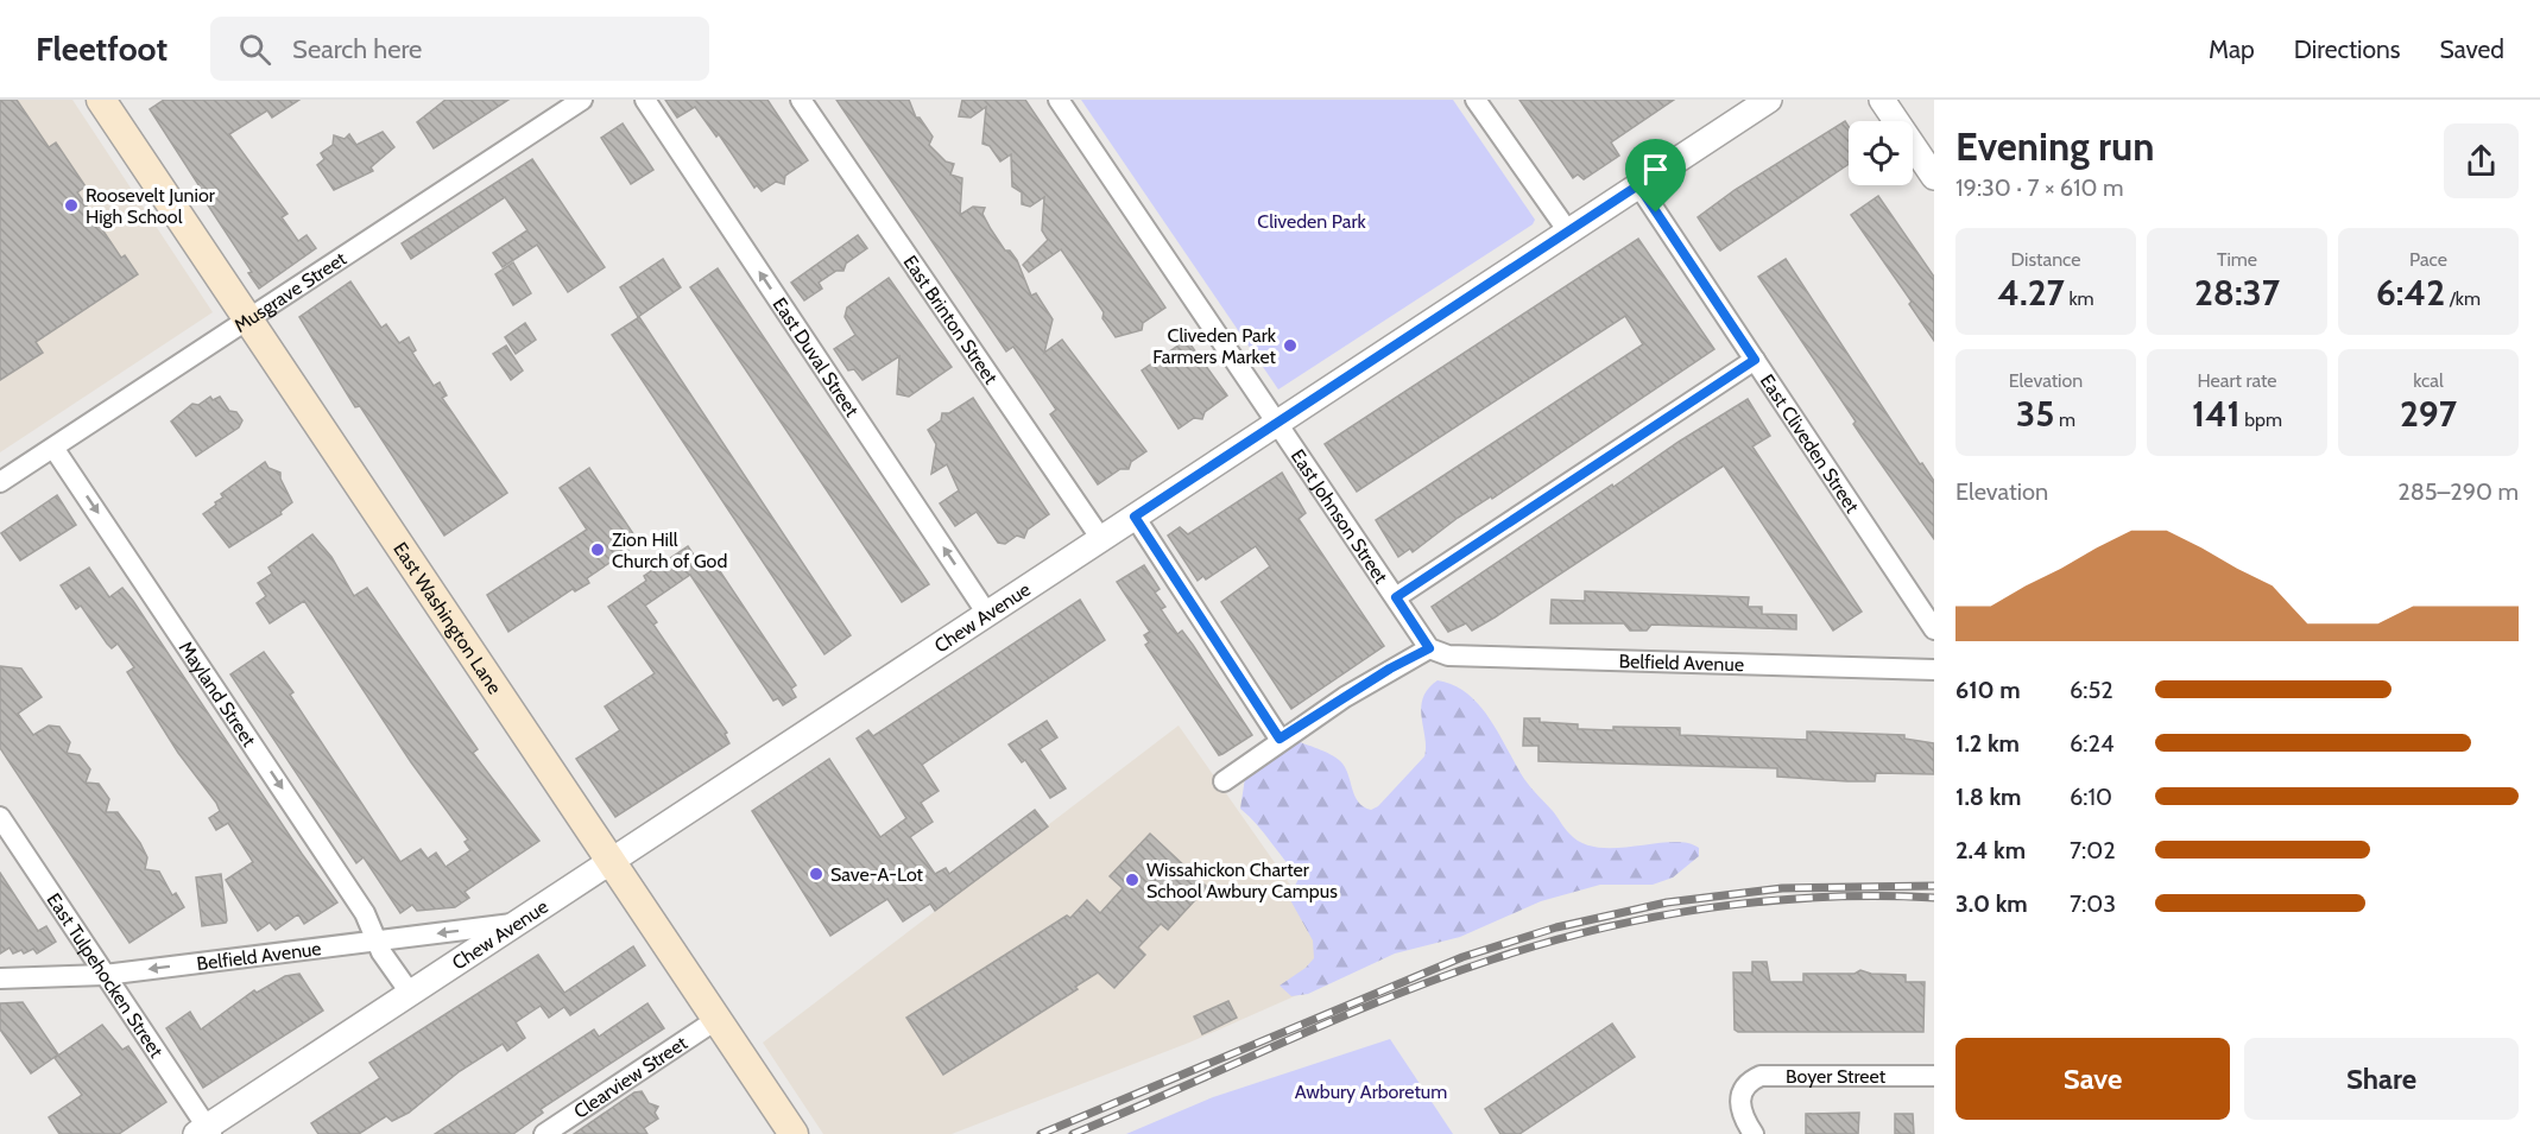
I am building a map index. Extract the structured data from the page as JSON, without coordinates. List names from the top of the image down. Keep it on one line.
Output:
{"streets":{"main road":["East Washington Lane"],"street":["Musgrave Street","East Brinton Street","East Duval Street","East Cliveden Street","East Johnson Street","Chew Avenue","Belfield Avenue","Mayland Street","East Tulpehocken Street","Boyer Street","Clearview Street"]},"crossings":[["Musgrave Street","East Washington Lane"],["Musgrave Street","Mayland Street"],["East Brinton Street","Chew Avenue"],["East Duval Street","Chew Avenue"],["East Cliveden Street","Chew Avenue"],["East Johnson Street","Chew Avenue"],["East Johnson Street","Belfield Avenue"],["East Washington Lane","Chew Avenue"],["East Washington Lane","Clearview Street"],["Chew Avenue","Belfield Avenue"],["Chew Avenue","Mayland Street"],["Chew Avenue","East Tulpehocken Street"],["Belfield Avenue","Mayland Street"],["Belfield Avenue","East Tulpehocken Street"]],"one_way":["East Duval Street","Belfield Avenue","Mayland Street"],"parks":["Cliveden Park","Awbury Arboretum"],"places":["Roosevelt Junior High School","Cliveden Park Farmers Market","Zion Hill Church of God","Save-A-Lot","Wissahickon Charter School Awbury Campus"],"page":{"header":"Fleetfoot","search":"Search here","nav":["Map","Directions","Saved"],"heading":["Evening run","19:30 · 7 × 610 m"],"stats":[["Distance","4.27 km"],["Time","28:37"],["Pace","6:42 /km"],["Elevation","35 m"],["Heart rate","141 bpm"],["kcal","297"]],"chart":["Elevation","285–290 m"],"list":[{"name":"610 m","note":"6:52"},{"name":"1.2 km","note":"6:24"},{"name":"1.8 km","note":"6:10"},{"name":"2.4 km","note":"7:02"},{"name":"3.0 km","note":"7:03"}],"buttons":["Save","Share"]}}
